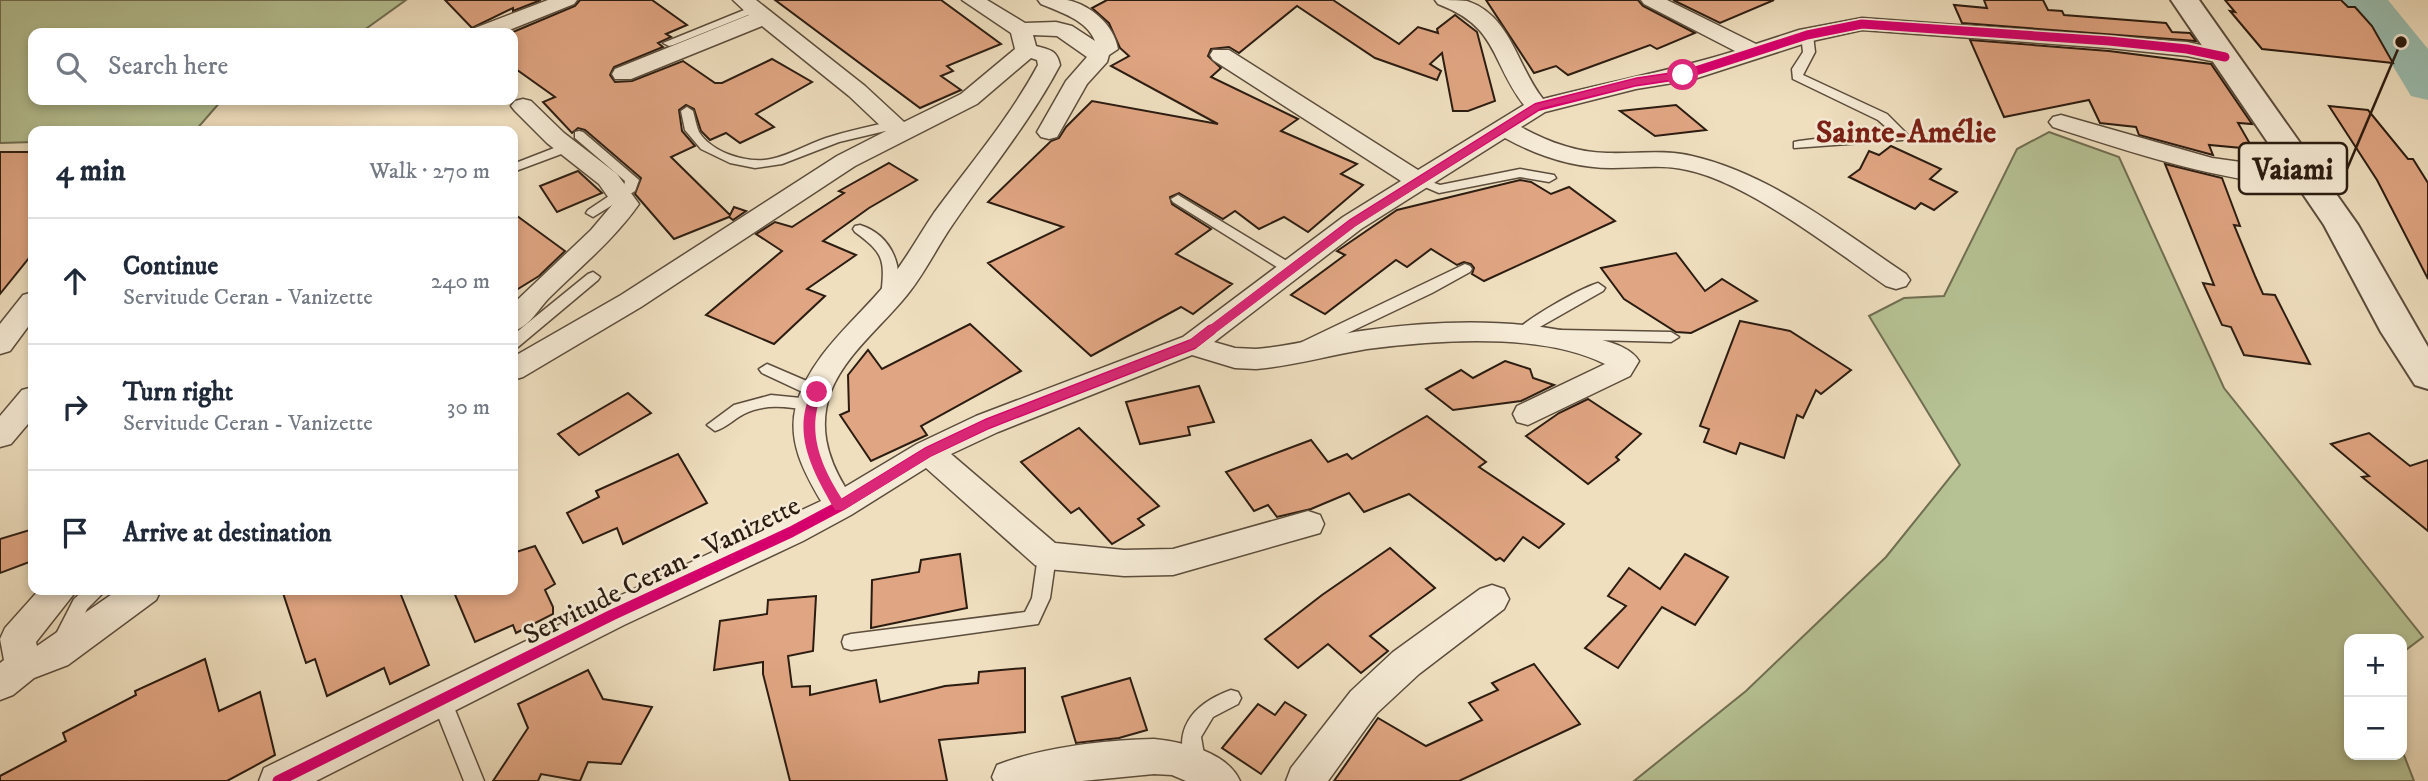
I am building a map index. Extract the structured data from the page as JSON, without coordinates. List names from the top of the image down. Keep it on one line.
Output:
{"streets":{"street":["Servitude Ceran - Vanizette"]},"districts":["Sainte-Amélie"],"places":["Vaiami"],"page":{"search":"Search here","heading":["4 min","Walk · 270 m"],"list":[["Continue","Servitude Ceran - Vanizette","240 m"],["Turn right","Servitude Ceran - Vanizette","30 m"],"Arrive at destination"],"map_buttons":["+","−"]}}
